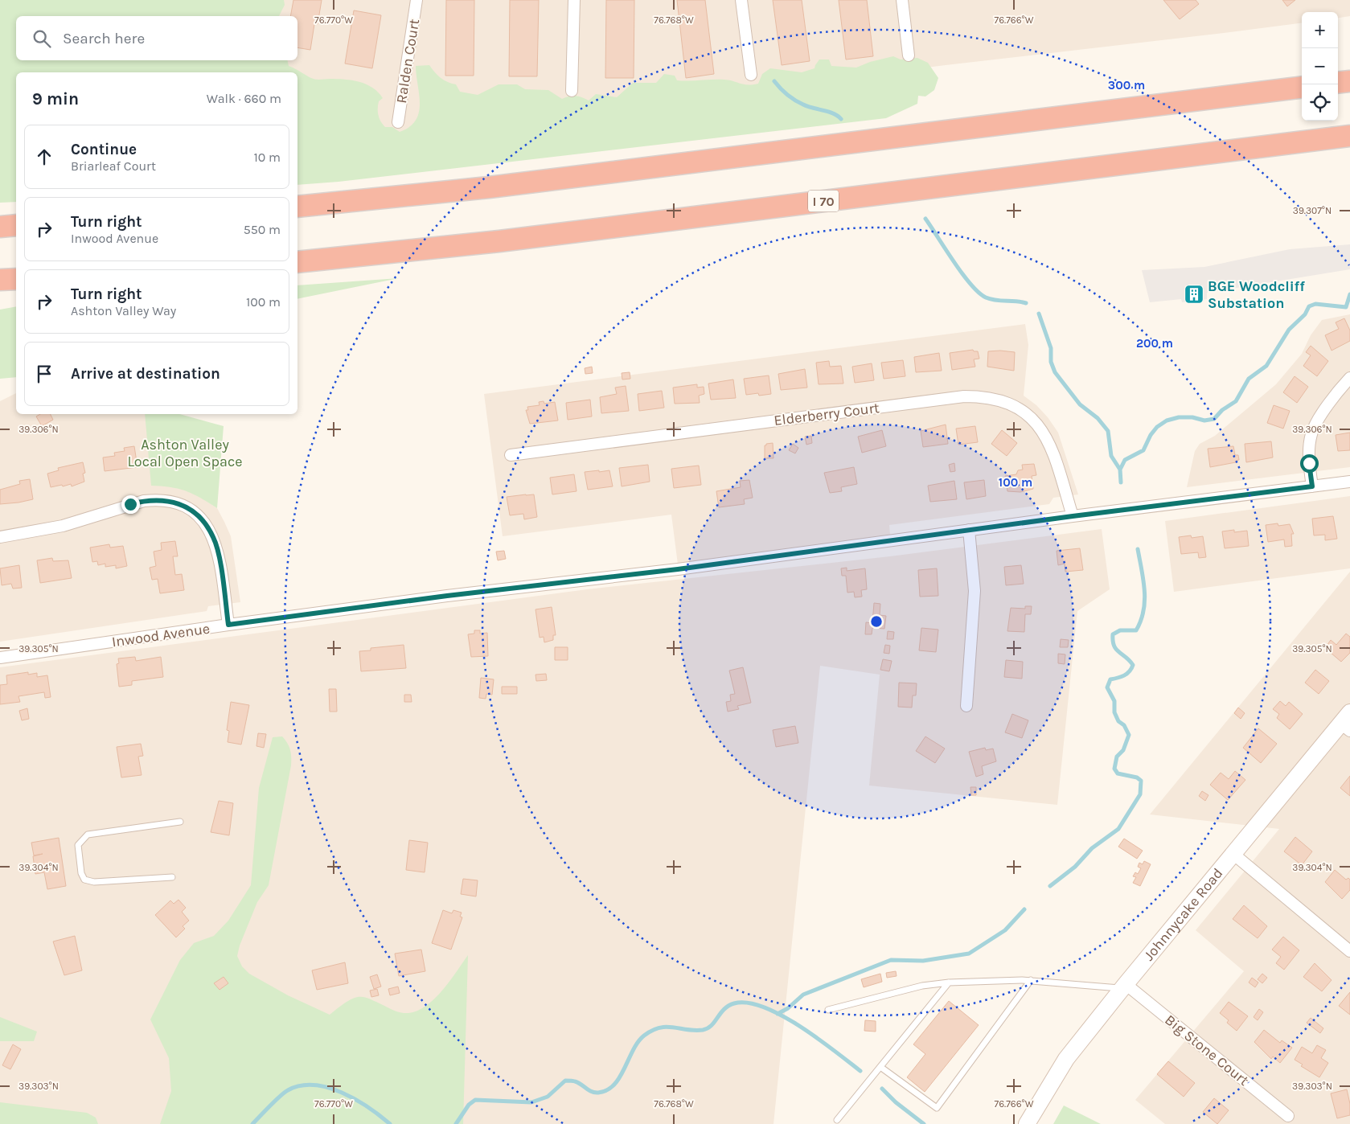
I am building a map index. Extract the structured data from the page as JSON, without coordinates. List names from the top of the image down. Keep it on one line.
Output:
{"streets":{"highway":["I 70"],"street":["Ralden Court","Elderberry Court","Inwood Avenue","Johnnycake Road","Big Stone Court"]},"crossings":[["Elderberry Court","Inwood Avenue"],["Johnnycake Road","Big Stone Court"]],"parks":["Ashton Valley Local Open Space"],"places":{"building":["BGE Woodcliff Substation"]},"page":{"map_buttons":["+","−"],"search":"Search here","heading":["9 min","Walk · 660 m"],"list":[["Continue","Briarleaf Court","10 m"],["Turn right","Inwood Avenue","550 m"],["Turn right","Ashton Valley Way","100 m"],"Arrive at destination"]},"coordinates":["76.770°W","76.768°W","76.766°W","39.307°N","39.306°N","39.305°N","39.304°N","39.303°N"],"rings":["300 m","200 m","100 m"]}
